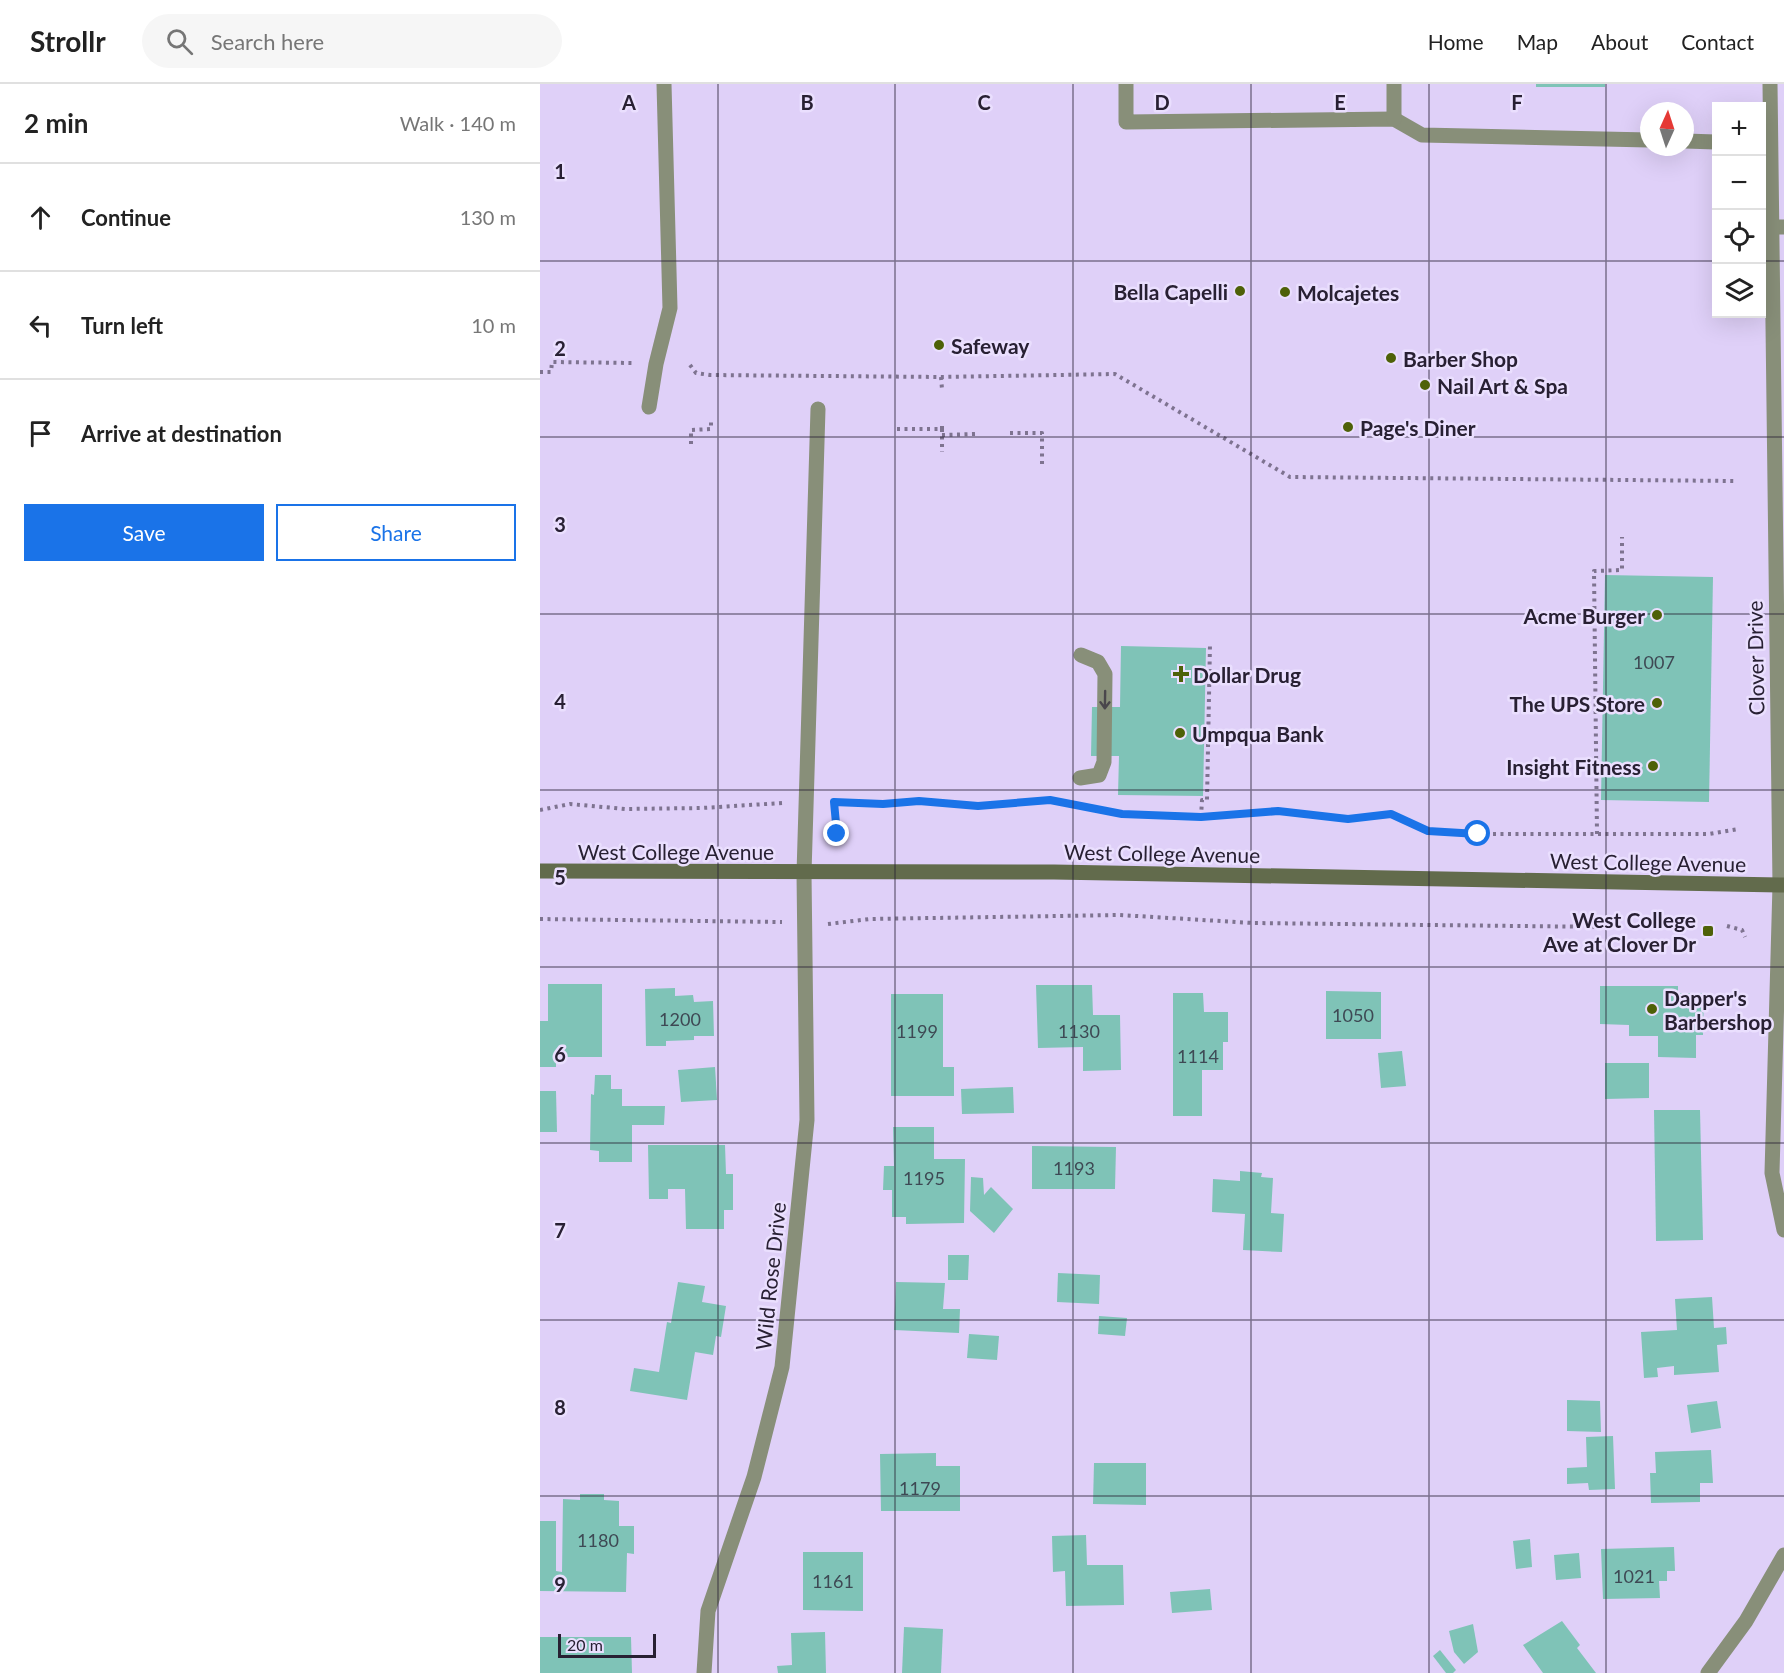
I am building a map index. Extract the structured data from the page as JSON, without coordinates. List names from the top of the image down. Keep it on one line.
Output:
{"streets":{"main road":["West College Avenue"],"street":["Clover Drive","Wild Rose Drive"]},"crossings":[["Clover Drive","West College Avenue"],["West College Avenue","Wild Rose Drive"]],"places":{"other":["Bella Capelli","Molcajetes","Safeway","Barber Shop","Nail Art & Spa","Page's Diner","Acme Burger","The UPS Store","Umpqua Bank","Insight Fitness","Dapper's Barbershop"],"health":["Dollar Drug"],"transit":["West College Ave at Clover Dr"]},"house_numbers":["1007","1050","1200","1199","1130","1114","1193","1195","1179","1180","1021","1161"],"scale_bar":"20 m","north":"top","page":{"header":"Strollr","search":"Search here","nav":["Home","Map","About","Contact"],"heading":["2 min","Walk · 140 m"],"map_buttons":["+","−"],"list":[["Continue","130 m"],["Turn left","10 m"],"Arrive at destination"],"buttons":["Save","Share"],"scale":"20 m"},"grid":{"columns":["A","B","C","D","E","F"],"rows":["1","2","3","4","5","6","7","8","9"]}}
